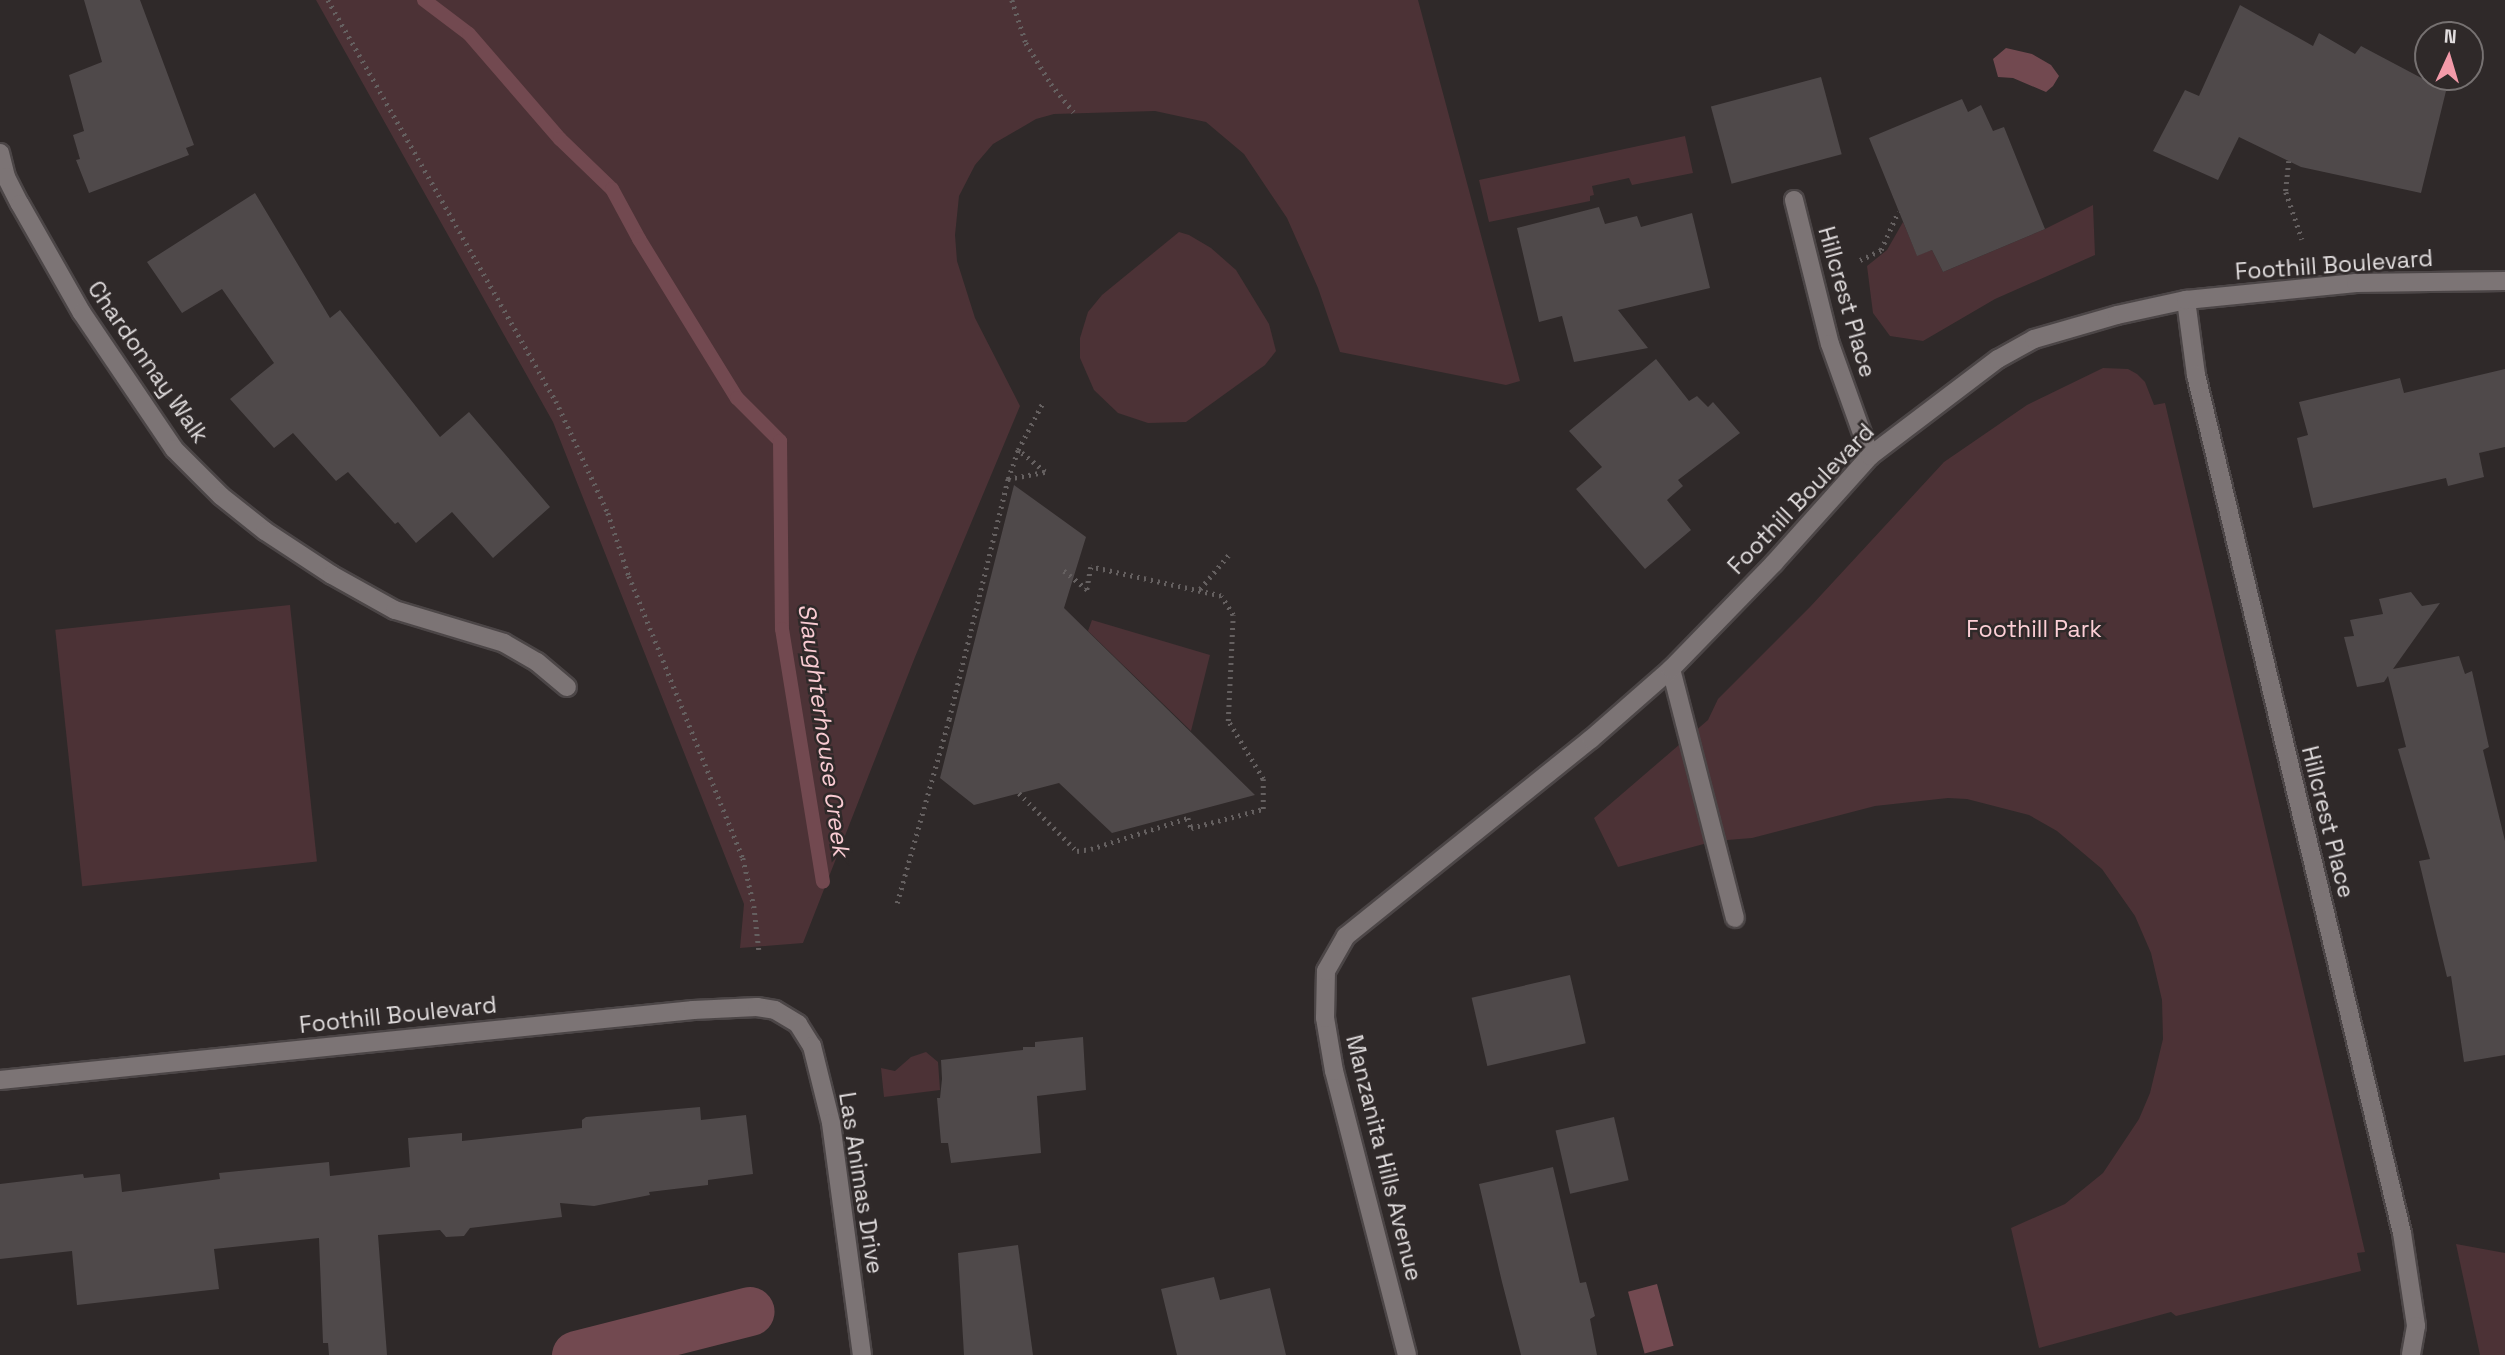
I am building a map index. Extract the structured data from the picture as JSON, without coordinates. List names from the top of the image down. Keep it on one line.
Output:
{"streets":{"street":["Foothill Boulevard","Hillcrest Place","Chardonnay Walk","Manzanita Hills Avenue","Las Animas Drive"]},"crossings":[["Foothill Boulevard","Hillcrest Place"],["Foothill Boulevard","Manzanita Hills Avenue"],["Foothill Boulevard","Las Animas Drive"]],"water":["Slaughterhouse Creek"],"parks":["Foothill Park"],"north":"top"}
